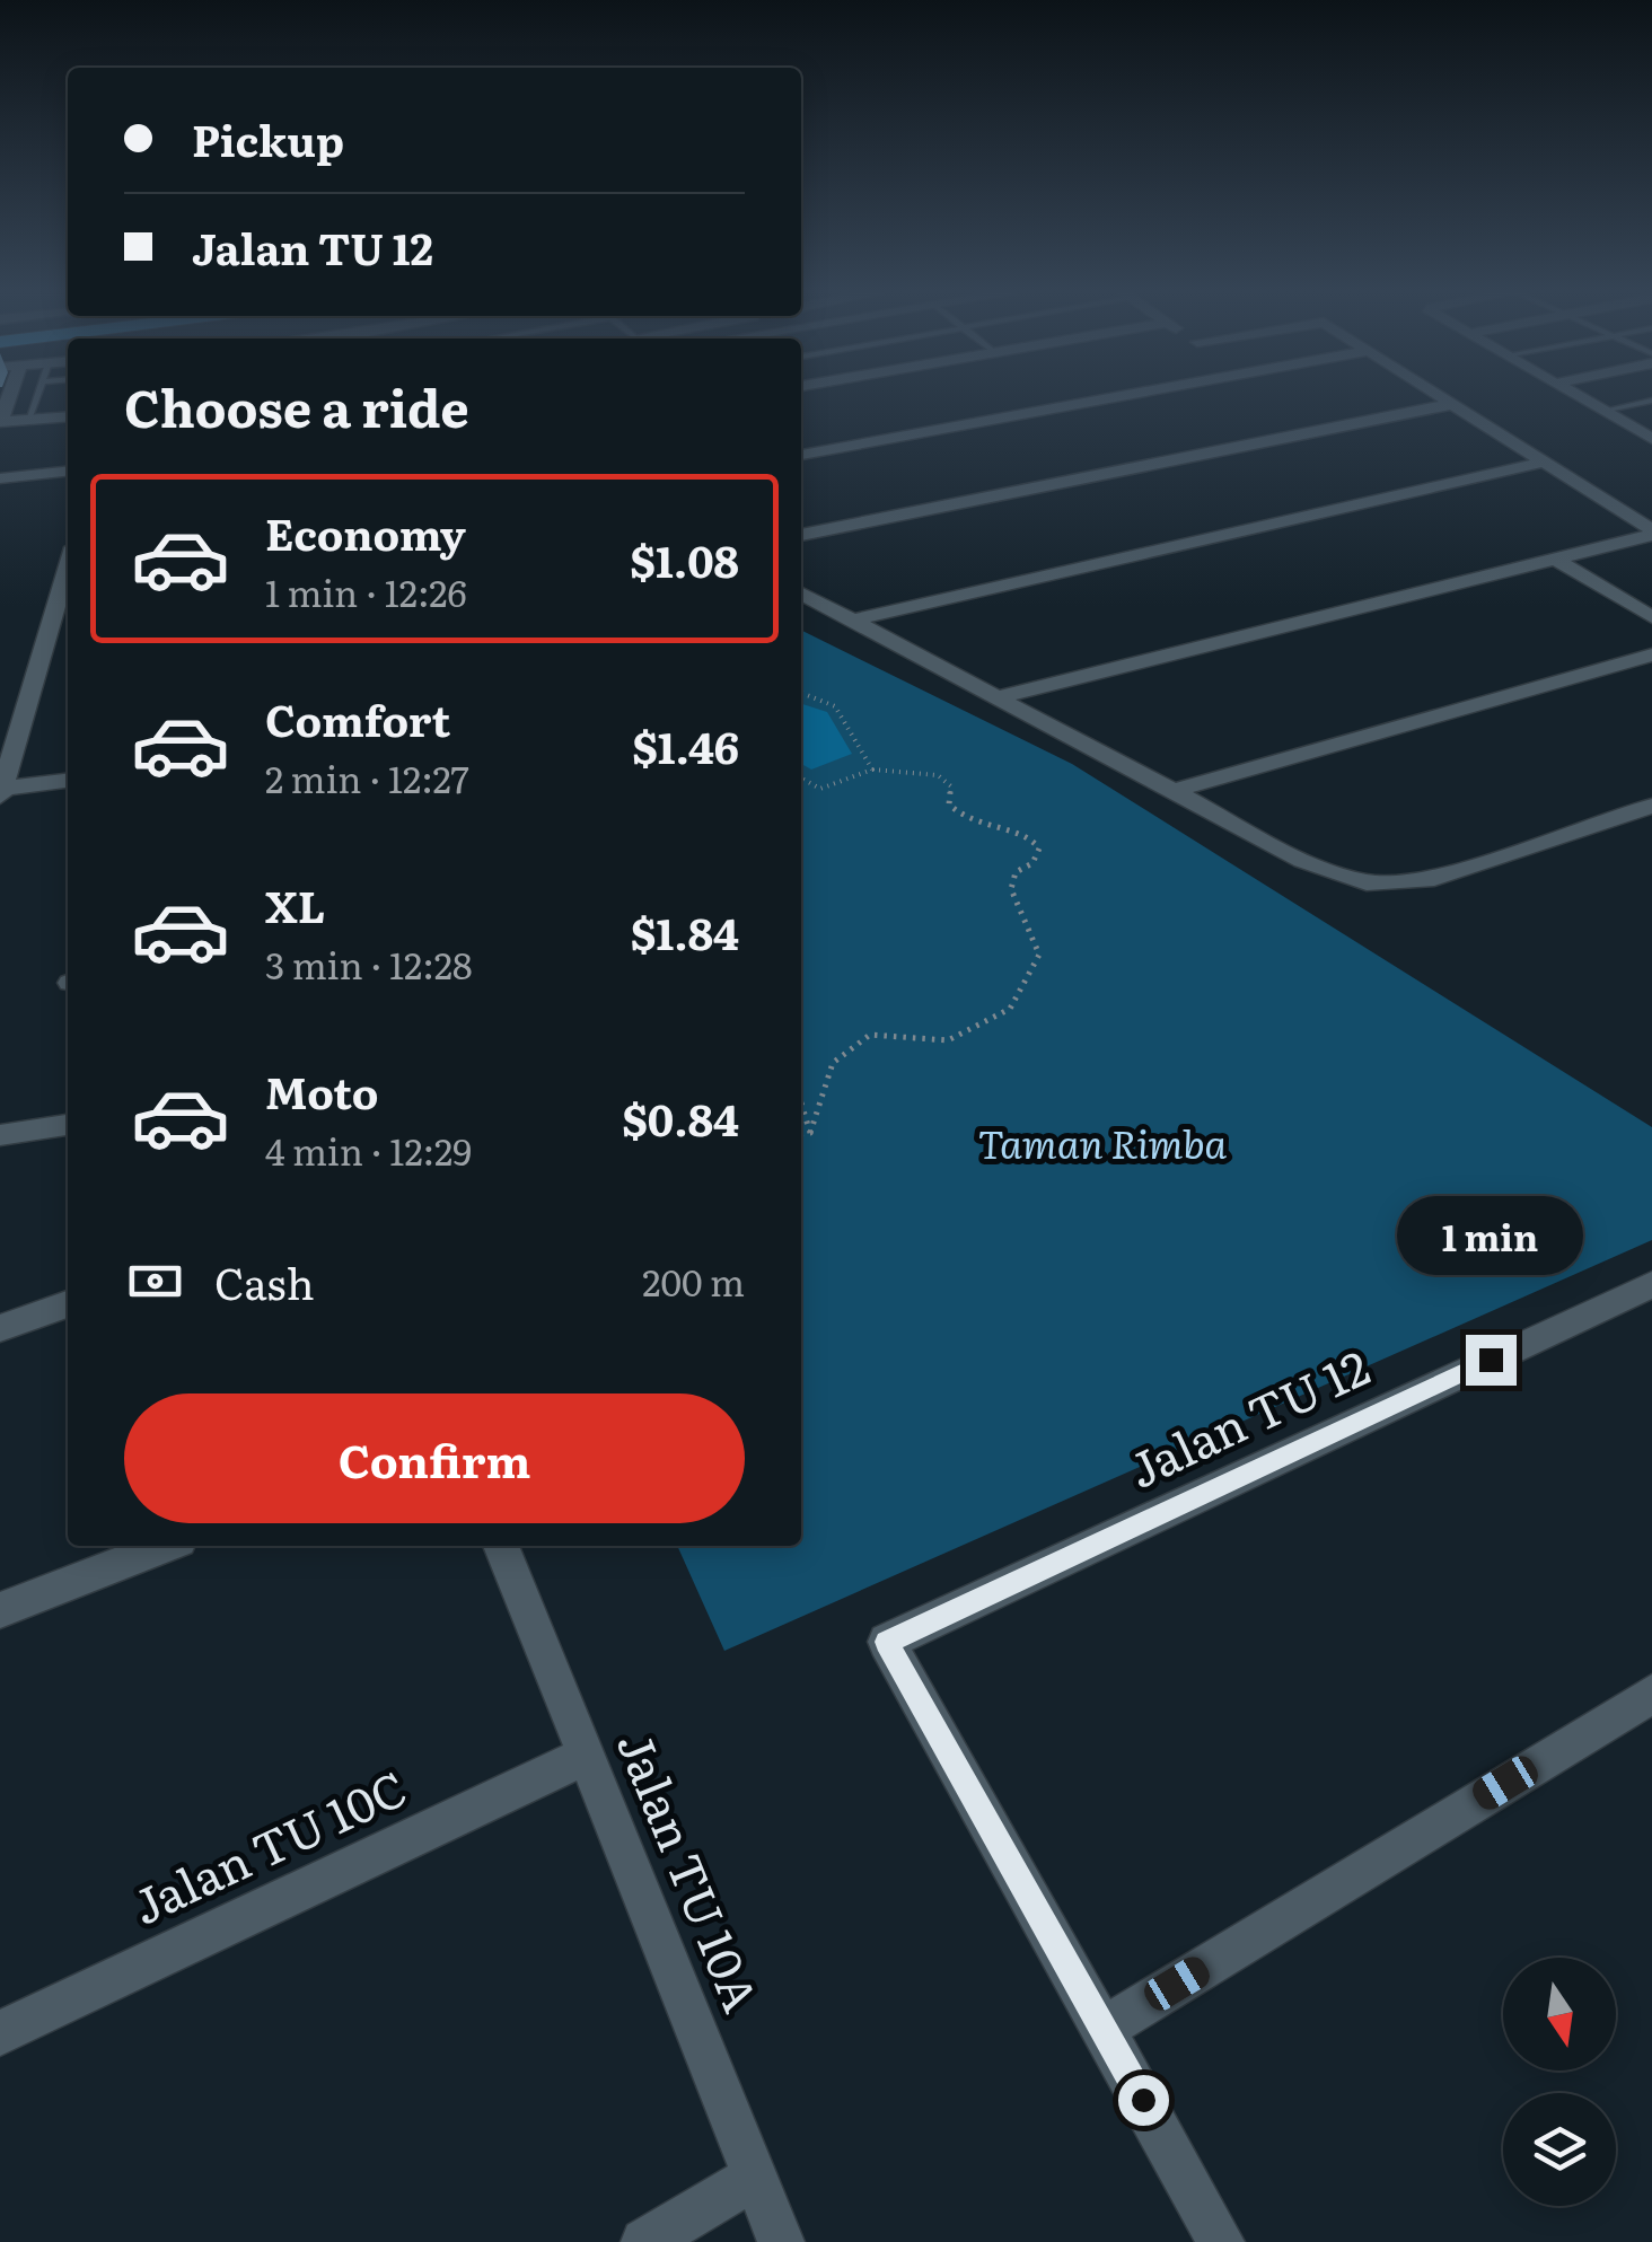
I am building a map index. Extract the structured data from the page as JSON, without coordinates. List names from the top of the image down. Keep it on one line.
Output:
{"streets":{"street":["Jalan TU 12","Jalan TU 10C","Jalan TU 10A"]},"crossings":[["Jalan TU 10C","Jalan TU 10A"]],"parks":["Taman Rimba"],"north":"bottom","page":{"banner":["Pickup","Jalan TU 12"],"heading":"Choose a ride","list":[{"name":"Economy","note":"1 min · 12:26","value":"$1.08"},{"name":"Comfort","note":"2 min · 12:27","value":"$1.46"},{"name":"XL","note":"3 min · 12:28","value":"$1.84"},{"name":"Moto","note":"4 min · 12:29","value":"$0.84"}],"bubble":"1 min","pay":["Cash","200 m"],"buttons":"Confirm"}}
